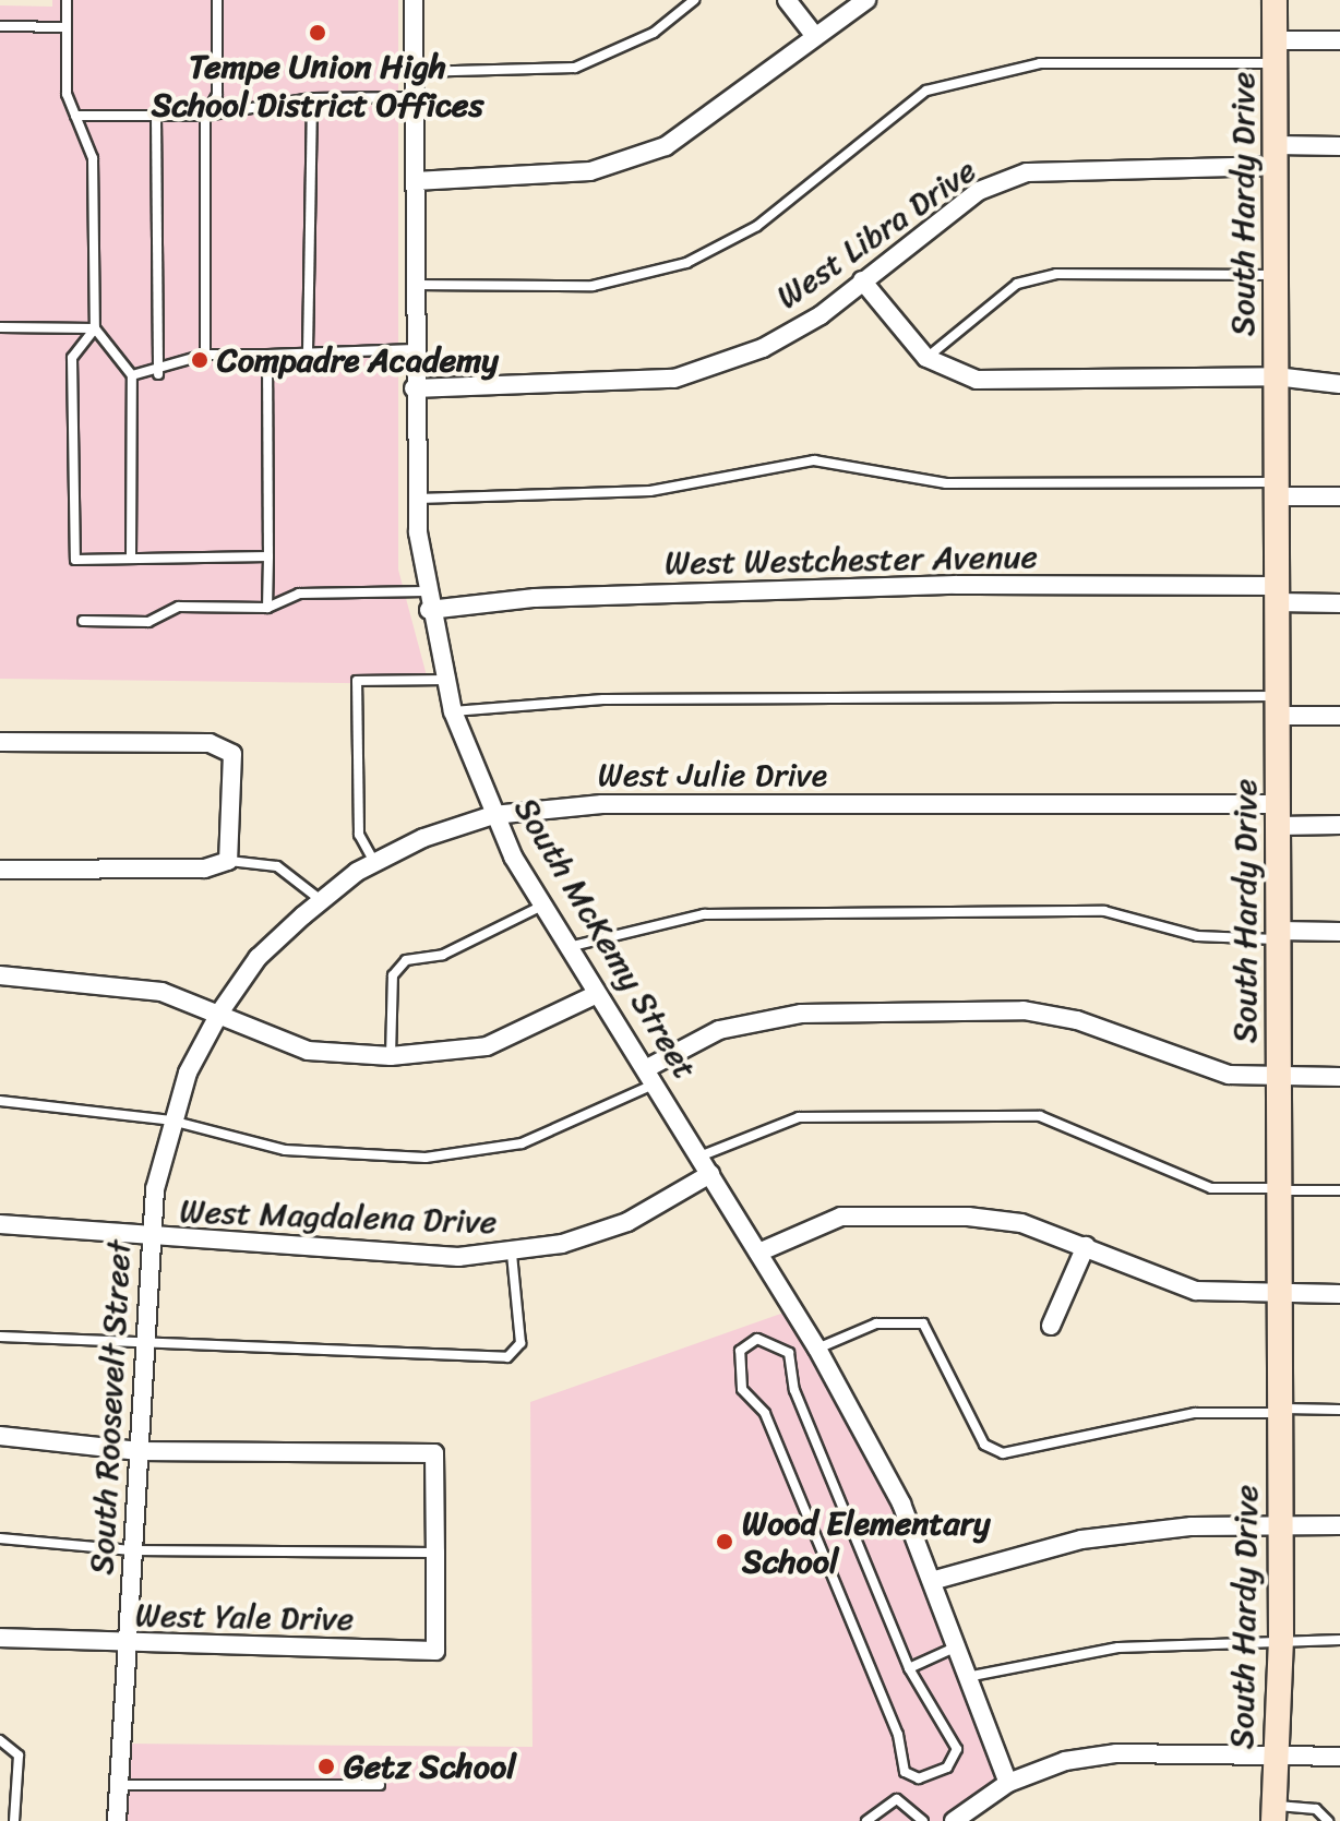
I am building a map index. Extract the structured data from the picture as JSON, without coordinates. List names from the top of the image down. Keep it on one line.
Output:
{"streets":{"street":["South Hardy Drive","West Libra Drive","West Westchester Avenue","West Julie Drive","South McKemy Street","West Magdalena Drive","South Roosevelt Street","West Yale Drive"]},"crossings":[["South Hardy Drive","West Libra Drive"],["South Hardy Drive","West Westchester Avenue"],["South Hardy Drive","West Julie Drive"],["West Libra Drive","South McKemy Street"],["West Westchester Avenue","South McKemy Street"],["West Julie Drive","South McKemy Street"],["West Julie Drive","South Roosevelt Street"],["South McKemy Street","West Magdalena Drive"],["West Magdalena Drive","South Roosevelt Street"],["South Roosevelt Street","West Yale Drive"]],"places":["Tempe Union High School District Offices","Compadre Academy","Wood Elementary School","Getz School"]}
